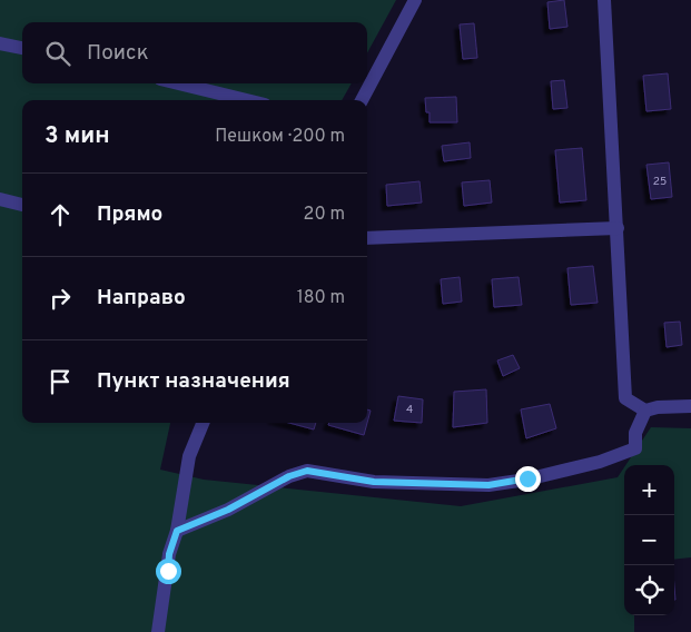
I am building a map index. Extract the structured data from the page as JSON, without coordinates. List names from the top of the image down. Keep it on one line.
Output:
{"house_numbers":["25","4"],"page":{"search":"Поиск","heading":["3 мин","Пешком · 200 m"],"list":[["Прямо","20 m"],["Направо","180 m"],"Пункт назначения"],"map_buttons":["+","−"]}}
